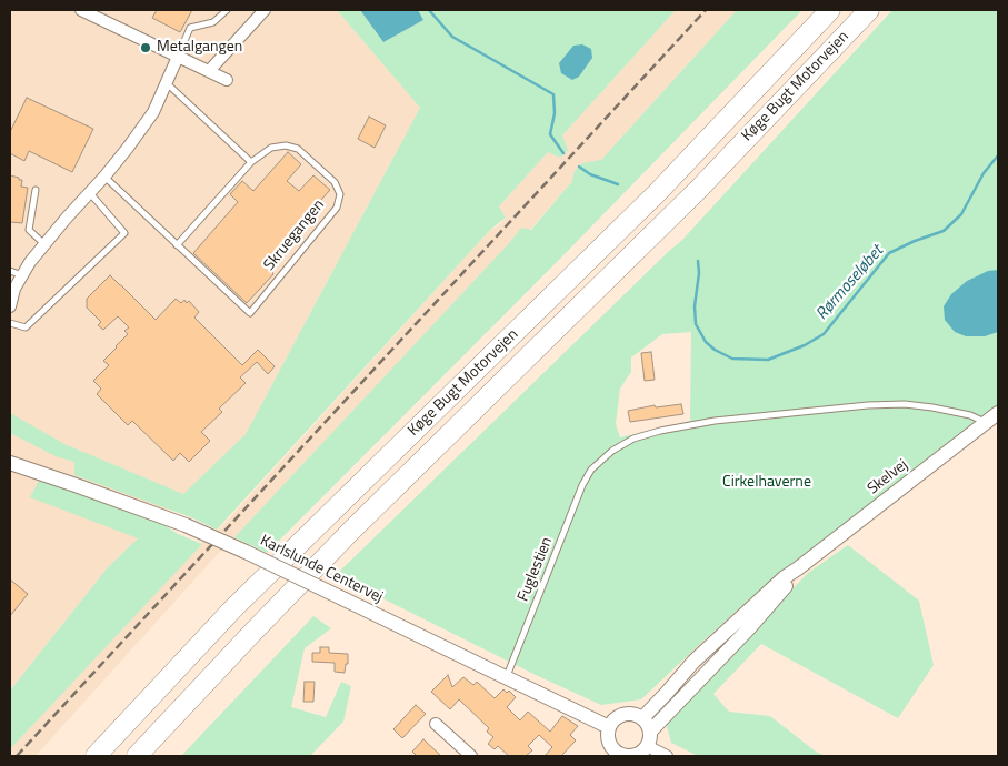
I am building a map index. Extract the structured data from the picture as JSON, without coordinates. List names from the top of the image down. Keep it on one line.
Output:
{"streets":{"highway":["Køge Bugt Motorvejen"],"street":["Skelvej","Karlslunde Centervej"],"lane":["Skruegangen","Fuglestien"]},"crossings":[["Skelvej","Karlslunde Centervej"],["Skelvej","Fuglestien"],["Karlslunde Centervej","Fuglestien"]],"water":["Rørmoseløbet"],"parks":["Cirkelhaverne"],"places":["Metalgangen"]}
